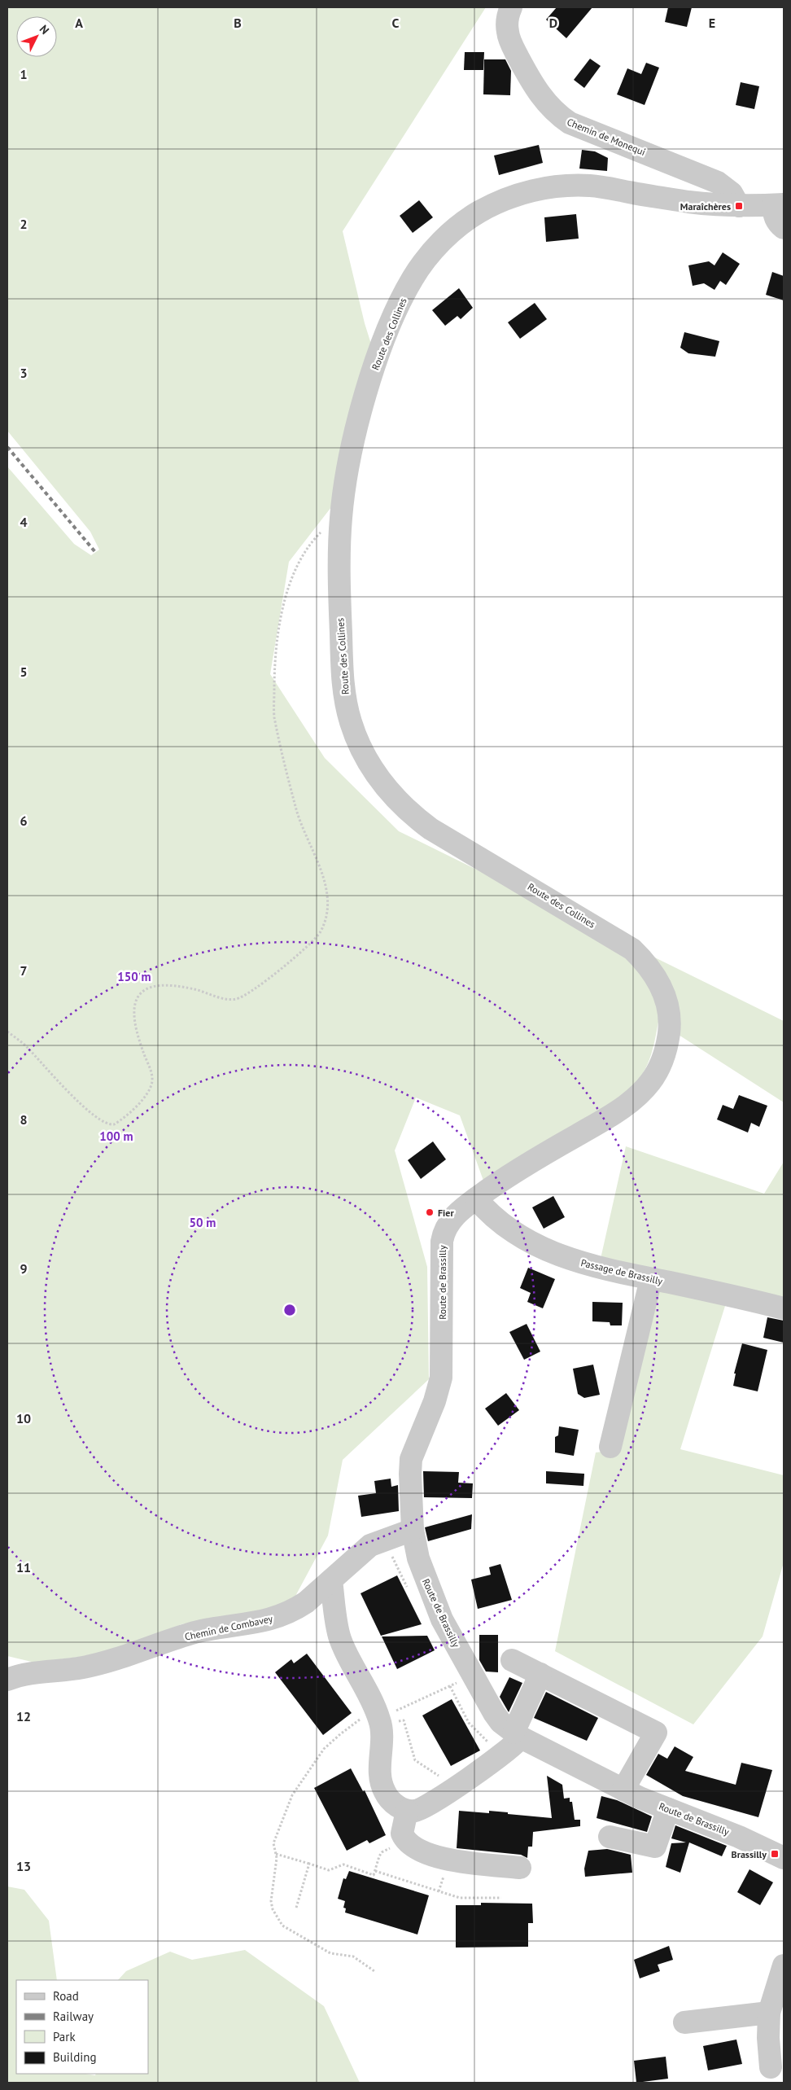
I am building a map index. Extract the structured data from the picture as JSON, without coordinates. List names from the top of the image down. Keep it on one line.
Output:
{"streets":{"street":["Chemin de Monequi","Route des Collines","Passage de Brassilly","Route de Brassilly","Chemin de Combavey"]},"crossings":[["Chemin de Monequi","Route des Collines"],["Route des Collines","Passage de Brassilly"],["Route des Collines","Route de Brassilly"],["Passage de Brassilly","Route de Brassilly"],["Route de Brassilly","Chemin de Combavey"]],"places":{"transit":["Maraîchères","Brassilly"],"other":["Fier"]},"legend":["Road","Railway","Park","Building"],"north":"top right","grid":{"columns":["A","B","C","D","E"],"rows":["1","2","3","4","5","6","7","8","9","10","11","12","13"]},"rings":["150 m","100 m","50 m"]}
